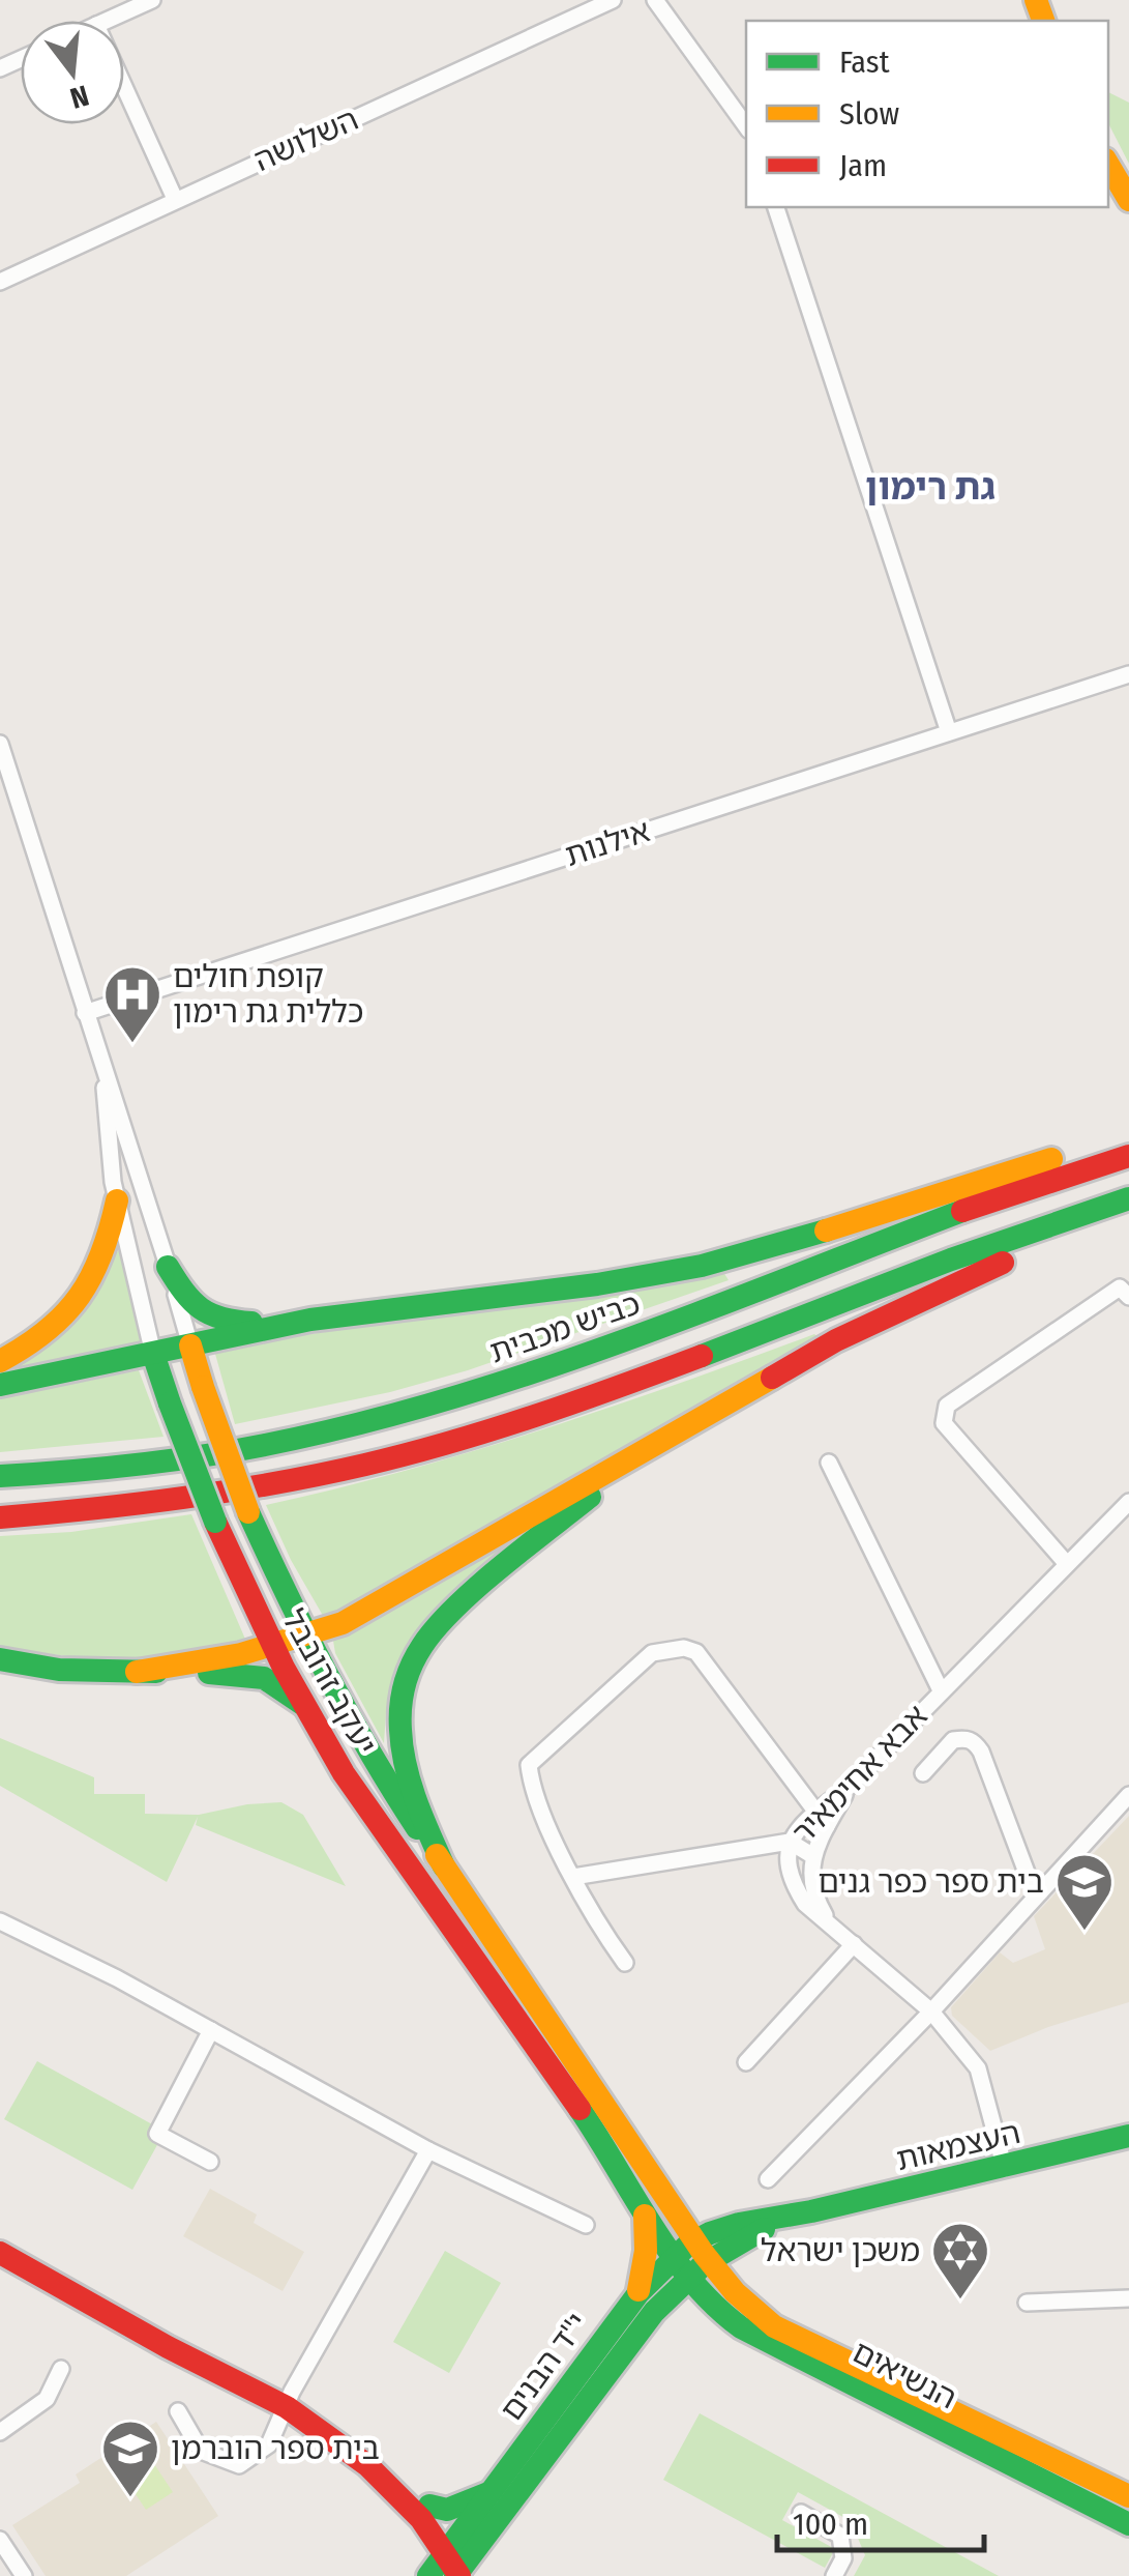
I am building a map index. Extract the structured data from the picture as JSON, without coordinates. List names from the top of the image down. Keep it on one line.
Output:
{"streets":{"main road":["כביש מכבית","יעקב זרובבל","העצמאות","י''ד הבנים","הנשיאים"],"street":["השלושה","אילנות","אבא אחימאיר"]},"crossings":[["אילנות","יעקב זרובבל"],["יעקב זרובבל","העצמאות"],["יעקב זרובבל","י''ד הבנים"],["יעקב זרובבל","הנשיאים"],["אבא אחימאיר","העצמאות"],["העצמאות","י''ד הבנים"],["העצמאות","הנשיאים"],["י''ד הבנים","הנשיאים"]],"districts":["גת רימון"],"places":{"hospital":["קופת חולים כללית גת רימון"],"school or university":["בית ספר כפר גנים","בית ספר הוברמן"],"synagogue":["משכן ישראל"]},"legend":["Fast","Slow","Jam"],"scale_bar":"100 m","north":"bottom"}
